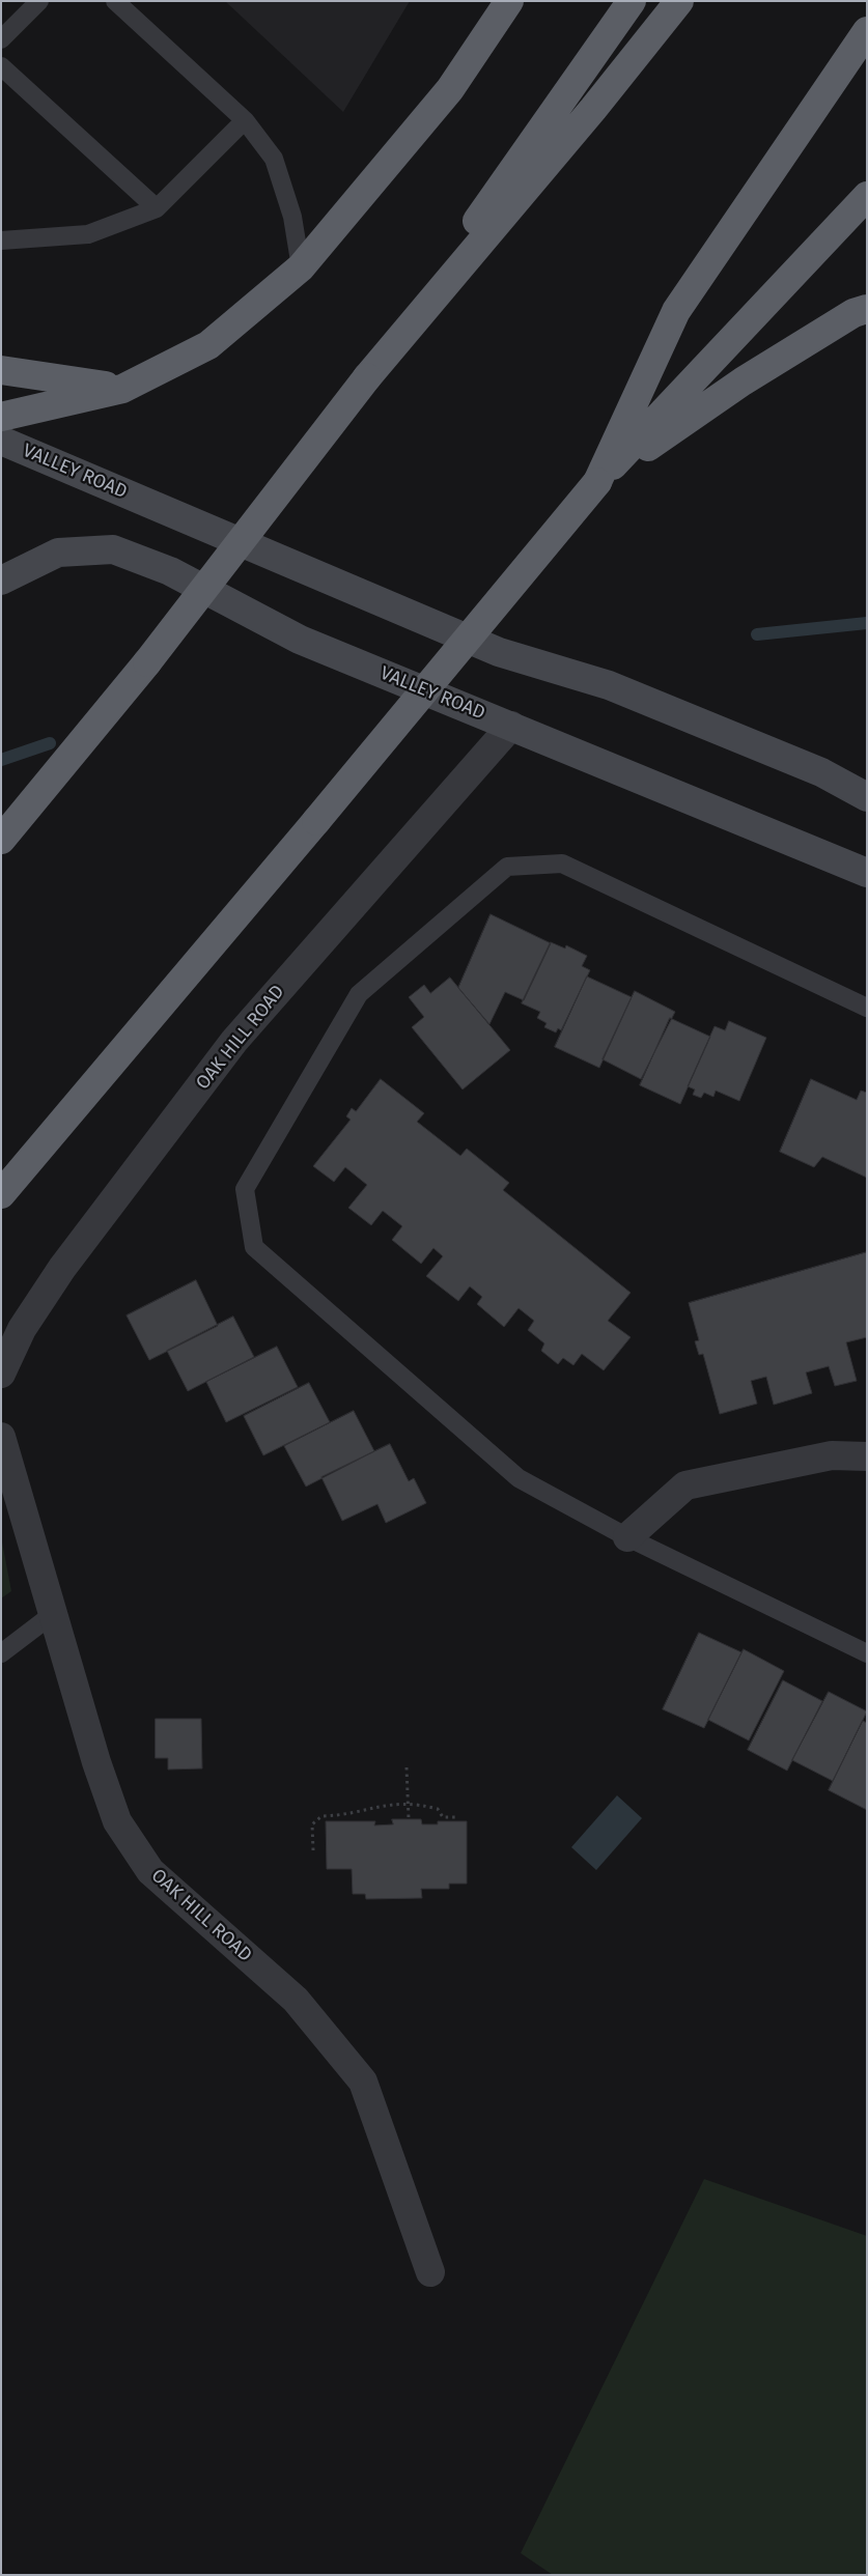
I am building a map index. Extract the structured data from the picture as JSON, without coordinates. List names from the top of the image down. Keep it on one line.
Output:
{"streets":{"main road":["VALLEY ROAD"],"street":["OAK HILL ROAD"]},"crossings":[["VALLEY ROAD","OAK HILL ROAD"]]}
